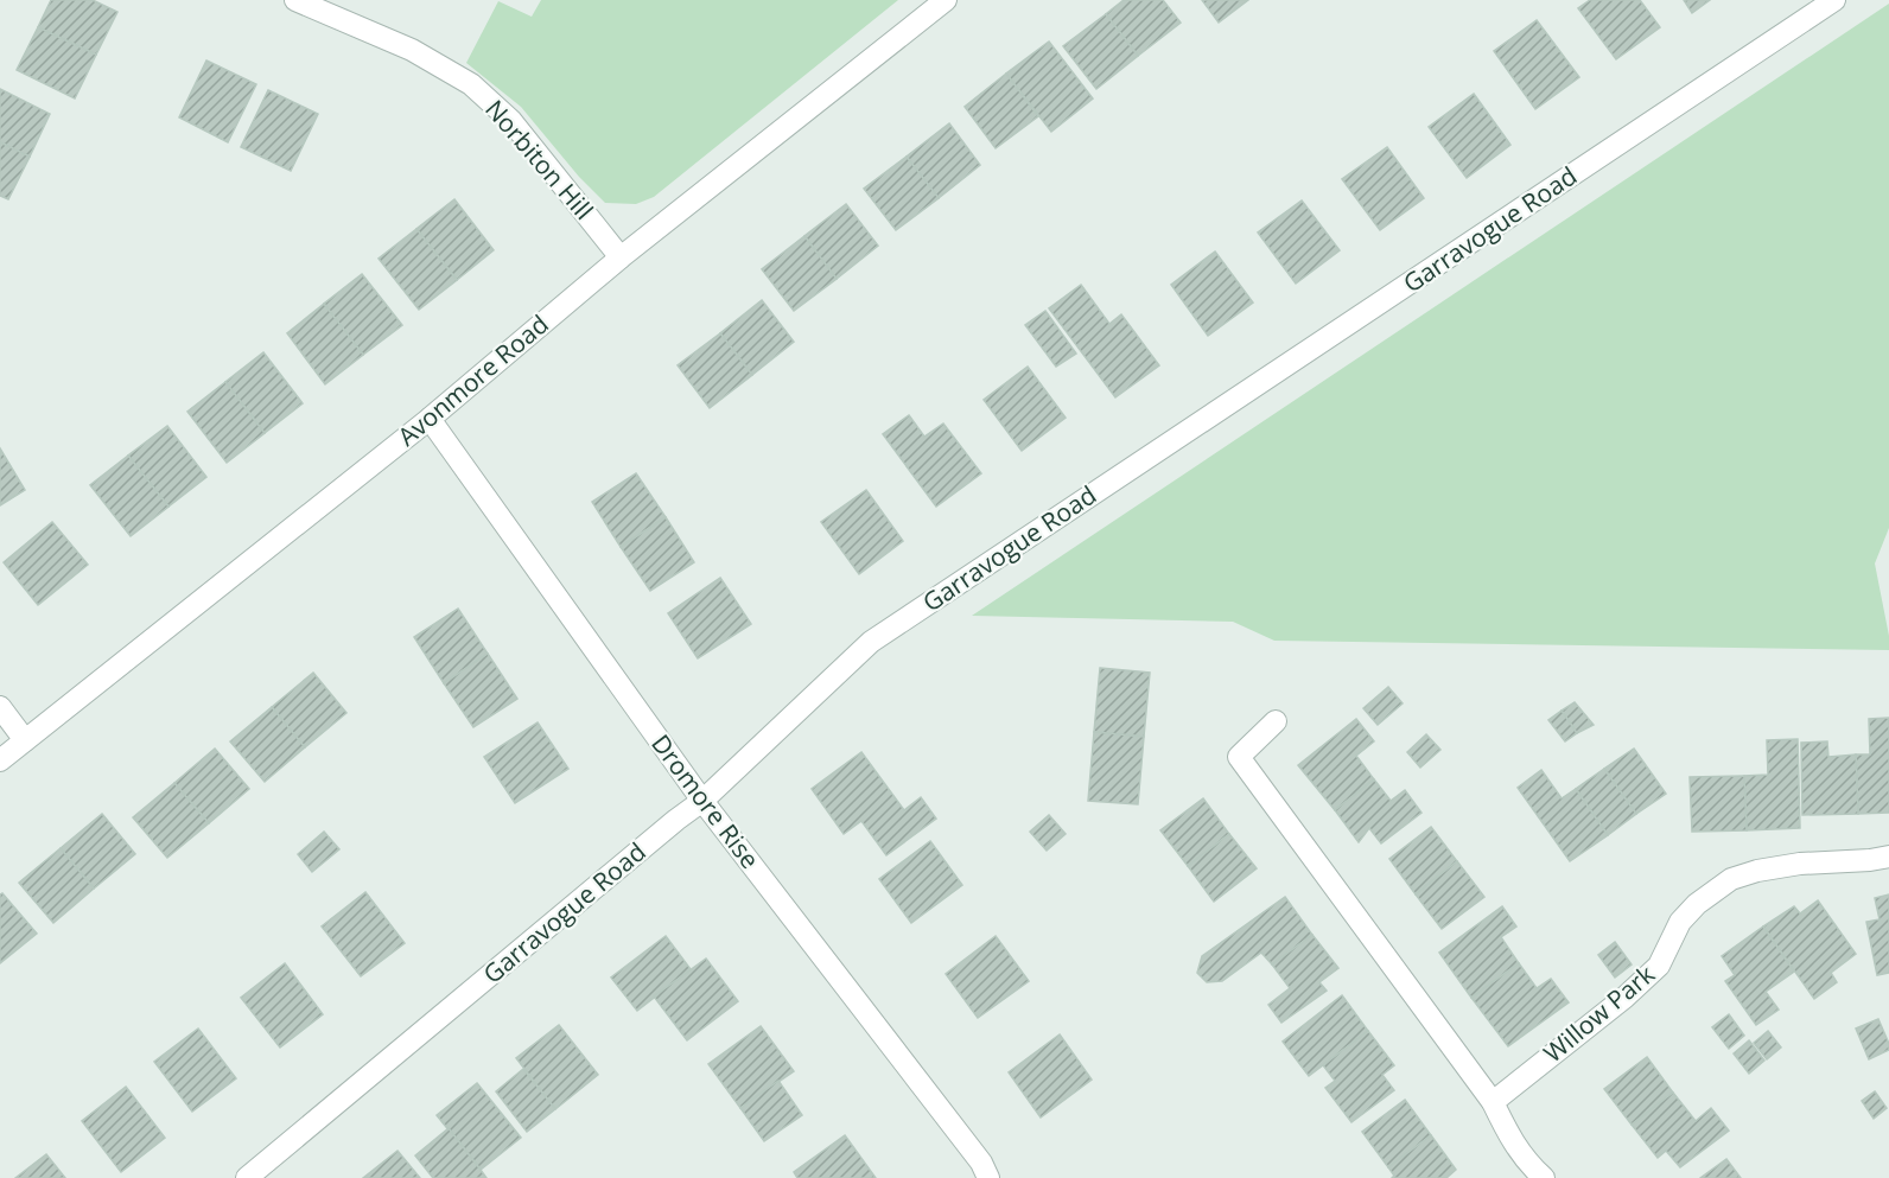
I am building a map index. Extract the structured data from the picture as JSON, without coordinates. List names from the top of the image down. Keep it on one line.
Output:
{"streets":{"street":["Norbiton Hill","Garravogue Road","Avonmore Road","Dromore Rise","Willow Park"]},"crossings":[["Norbiton Hill","Avonmore Road"],["Garravogue Road","Dromore Rise"],["Avonmore Road","Dromore Rise"]]}
